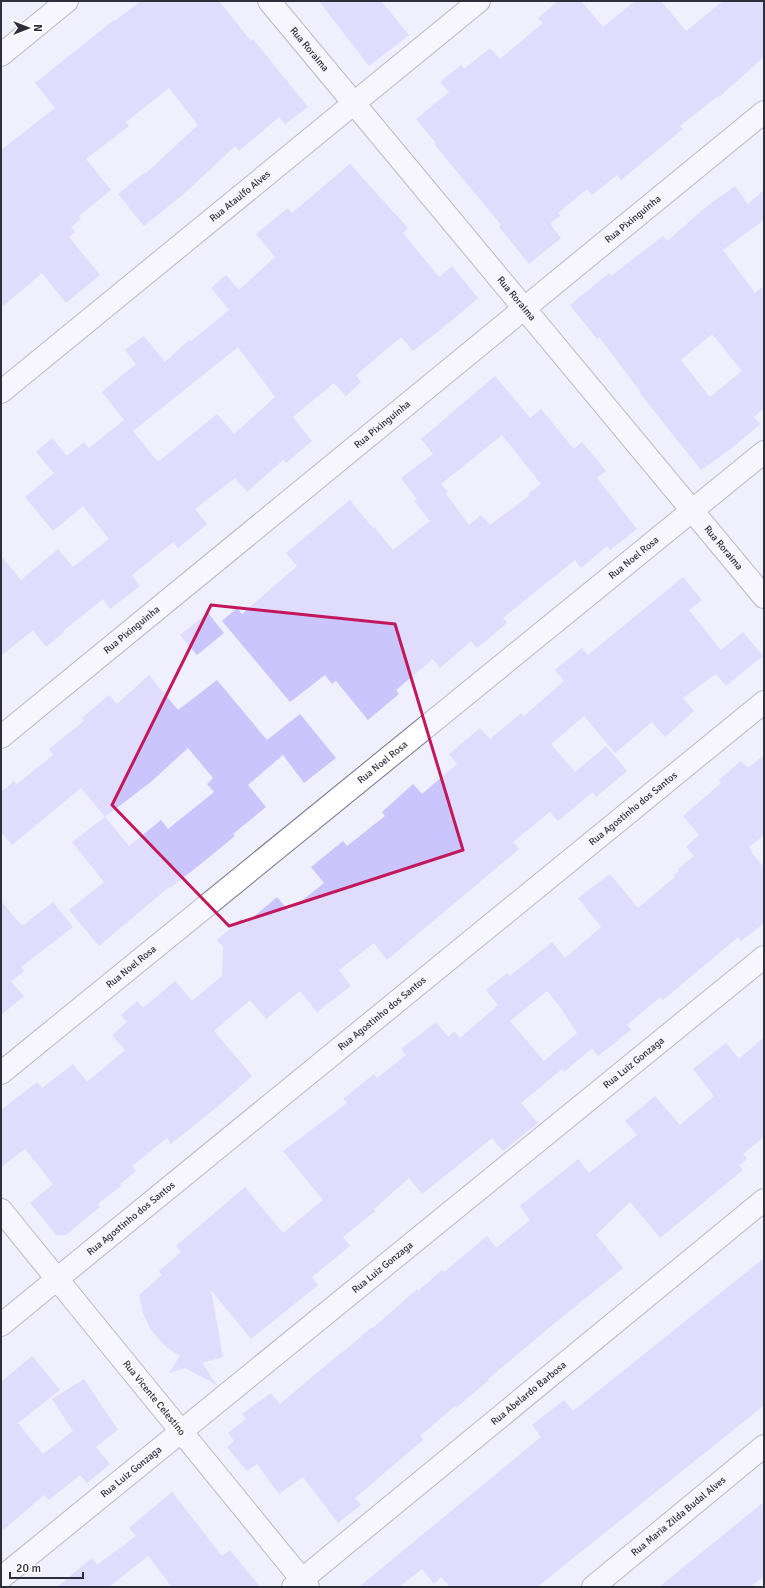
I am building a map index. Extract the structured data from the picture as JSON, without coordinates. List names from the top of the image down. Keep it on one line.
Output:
{"streets":{"street":["Rua Roraima","Rua Ataulfo Alves","Rua Pixinguinha","Rua Noel Rosa","Rua Agostinho dos Santos","Rua Luiz Gonzaga","Rua Abelardo Barbosa","Rua Vicente Celestino","Rua Maria Zilda Budal Alves"]},"crossings":[["Rua Roraima","Rua Ataulfo Alves"],["Rua Roraima","Rua Pixinguinha"],["Rua Roraima","Rua Noel Rosa"],["Rua Agostinho dos Santos","Rua Vicente Celestino"],["Rua Luiz Gonzaga","Rua Vicente Celestino"],["Rua Abelardo Barbosa","Rua Vicente Celestino"]],"scale_bar":"20 m","north":"right"}
